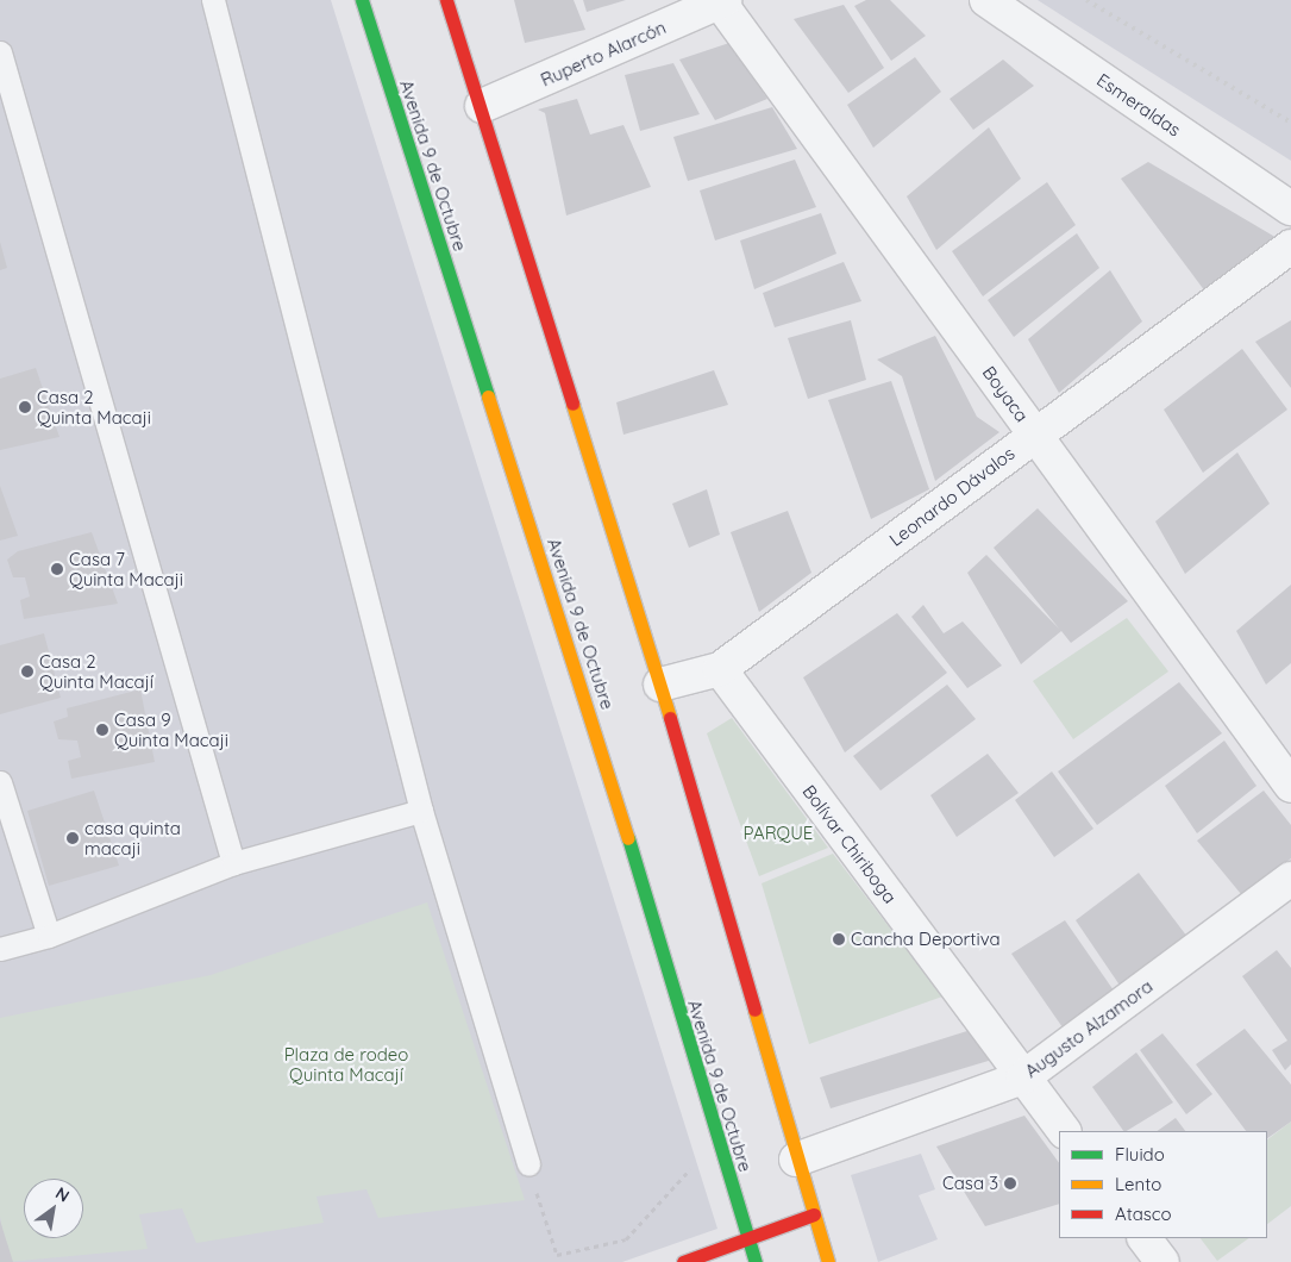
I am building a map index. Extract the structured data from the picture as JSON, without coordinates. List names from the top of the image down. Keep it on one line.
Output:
{"streets":{"main road":["Avenida 9 de Octubre"],"street":["Ruperto Alarcón","Esmeraldas","Boyaca","Leonardo Dávalos","Bolívar Chiriboga","Augusto Alzamora"]},"crossings":[["Ruperto Alarcón","Boyaca"],["Boyaca","Leonardo Dávalos"],["Leonardo Dávalos","Bolívar Chiriboga"],["Bolívar Chiriboga","Augusto Alzamora"]],"parks":["PARQUE","Plaza de rodeo Quinta Macají"],"places":["Casa 2 Quinta Macaji","Casa 7 Quinta Macaji","Casa 2 Quinta Macají","Casa 9 Quinta Macaji","casa quinta macaji","Cancha Deportiva","Casa 3"],"legend":["Fluido","Lento","Atasco"],"north":"top right"}
